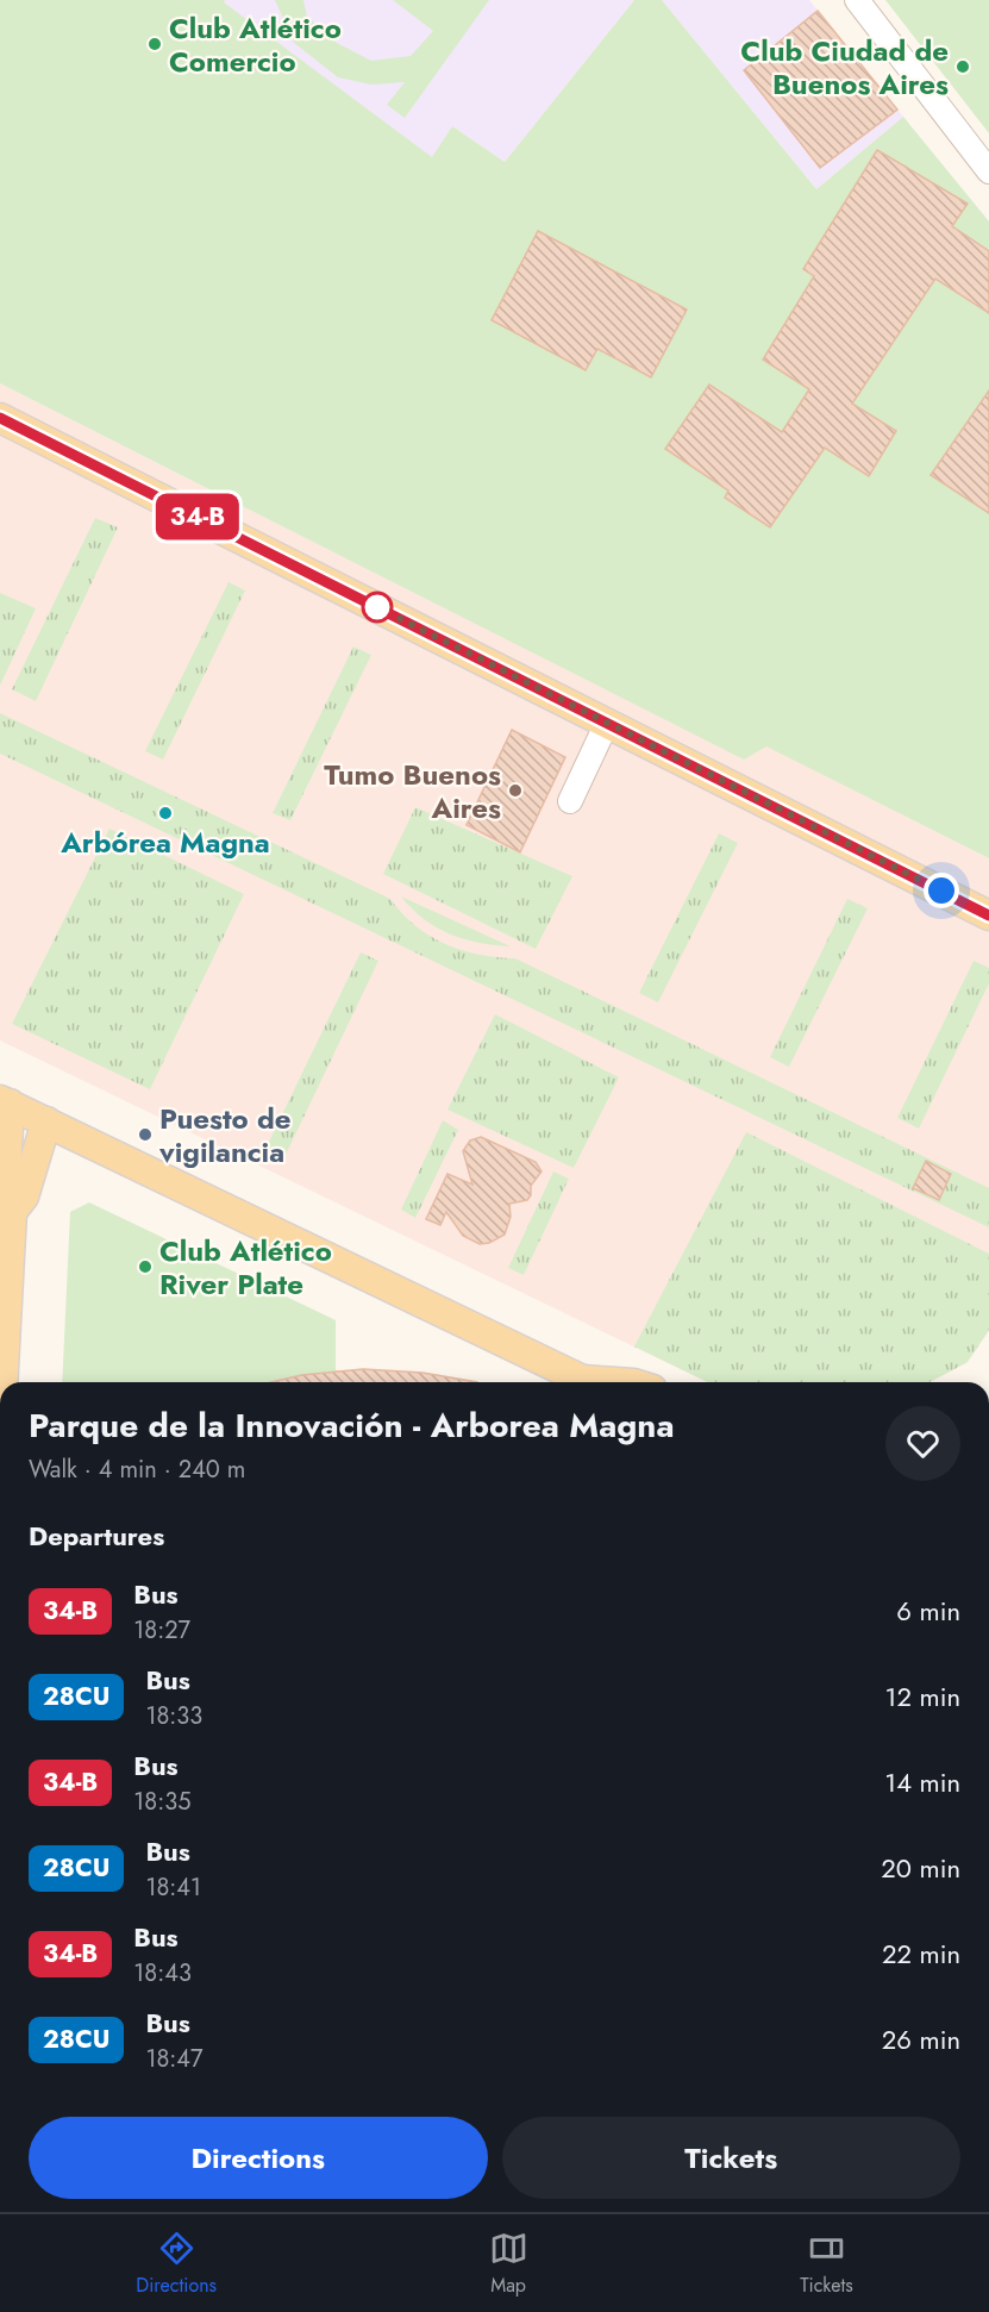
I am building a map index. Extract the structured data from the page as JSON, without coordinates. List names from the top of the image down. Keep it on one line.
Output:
{"places":["Club Atlético Comercio","Club Ciudad de Buenos Aires","Tumo Buenos Aires","Arbórea Magna","Puesto de vigilancia","Club Atlético River Plate"],"lines":["bus line 34-B"],"page":{"on_map":"34-B","heading":[["Parque de la Innovación - Arborea Magna","Walk · 4 min · 240 m"],"Departures"],"list":[{"mark":"34-B","name":"Bus","note":"18:27","value":"6 min"},{"mark":"28CU","name":"Bus","note":"18:33","value":"12 min"},{"mark":"34-B","name":"Bus","note":"18:35","value":"14 min"},{"mark":"28CU","name":"Bus","note":"18:41","value":"20 min"},{"mark":"34-B","name":"Bus","note":"18:43","value":"22 min"},{"mark":"28CU","name":"Bus","note":"18:47","value":"26 min"}],"buttons":["Directions","Tickets"],"tabs":["Directions","Map","Tickets"]}}
